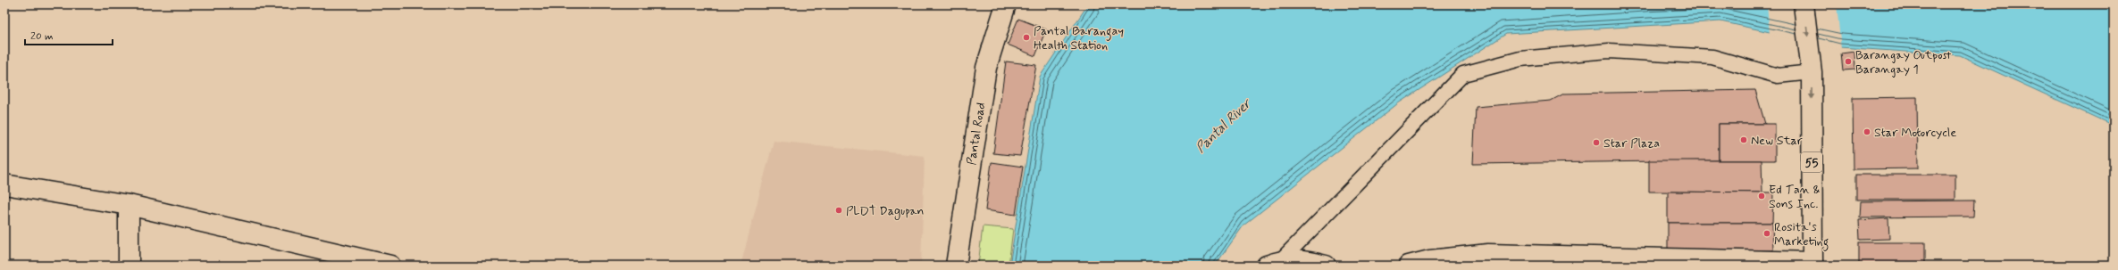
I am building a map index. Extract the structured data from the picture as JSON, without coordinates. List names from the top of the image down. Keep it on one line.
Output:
{"streets":{"street":["Pantal Road","55"]},"water":["Pantal River"],"places":["Pantal Barangay Health Station","Barangay Outpost Barangay 1","Star Motorcycle","New Star","Star Plaza","Ed Tan & Sons Inc.","PLDT Dagupan","Rosita's Marketing"],"scale_bar":"20 m"}
